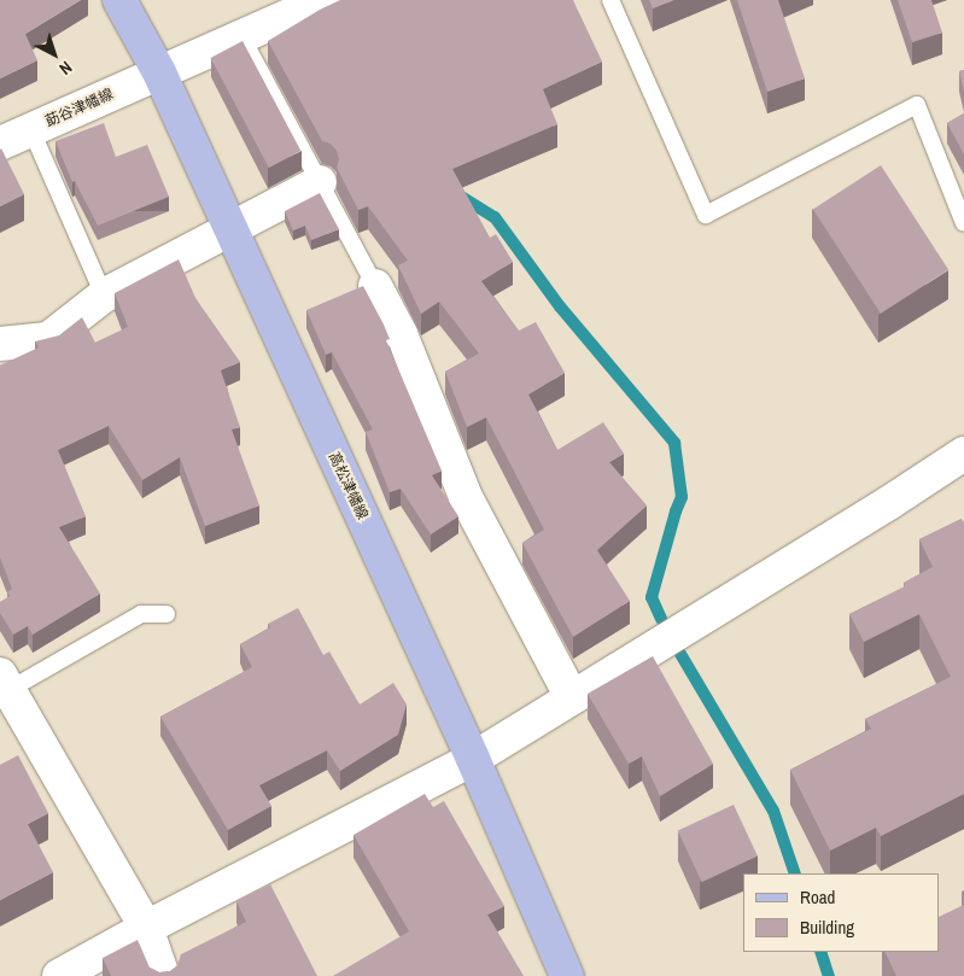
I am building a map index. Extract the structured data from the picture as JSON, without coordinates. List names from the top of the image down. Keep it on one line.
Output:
{"streets":{"main road":["高松津幡線"],"street":["莇谷津幡線"]},"crossings":[["莇谷津幡線","高松津幡線"]],"legend":["Road","Building"],"north":"bottom right"}
